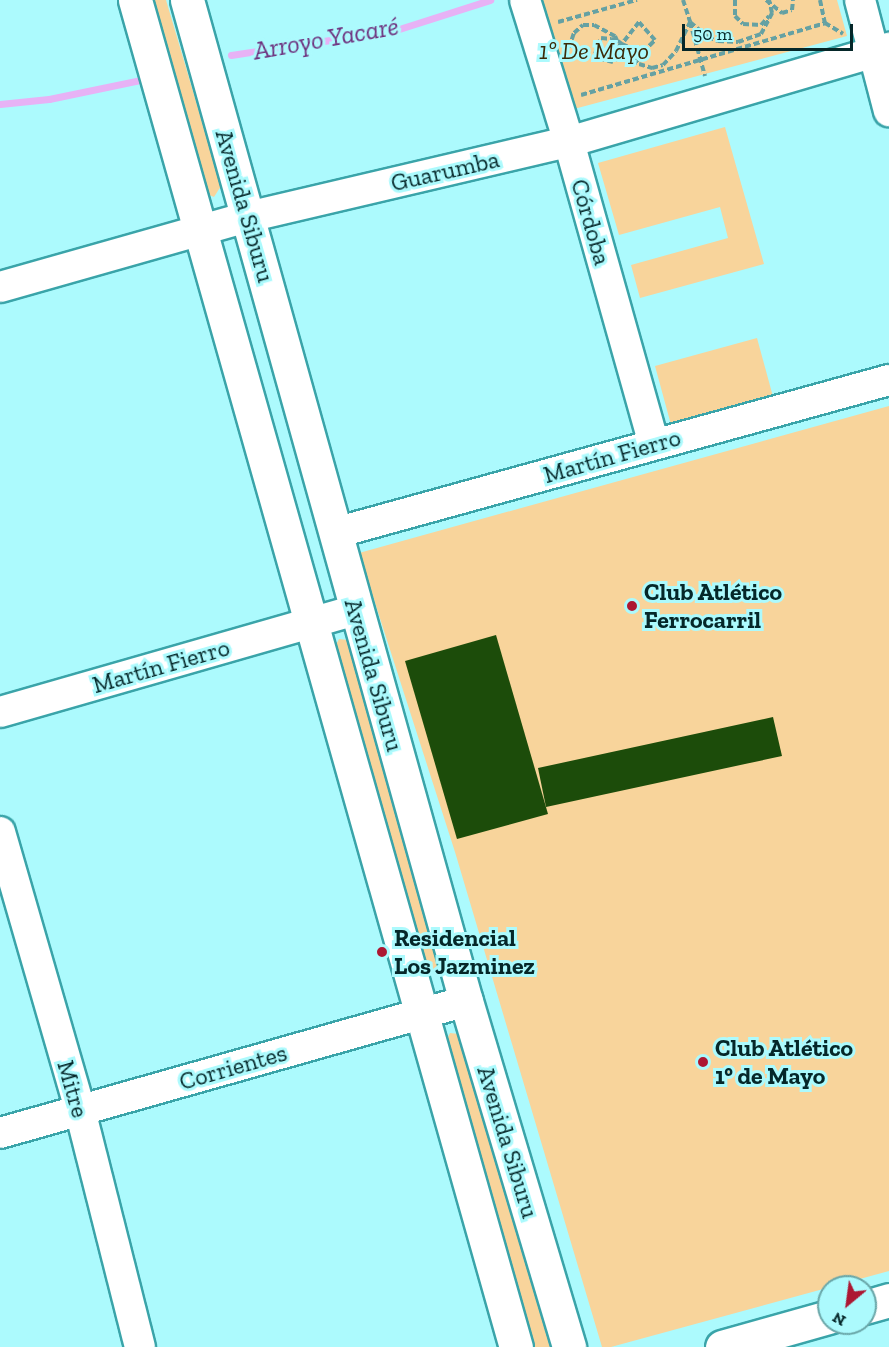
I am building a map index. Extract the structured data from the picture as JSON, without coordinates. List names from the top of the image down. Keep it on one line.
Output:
{"streets":{"main road":["Avenida Siburu"],"street":["Guarumba","Córdoba","Martín Fierro","Corrientes","Mitre"]},"crossings":[["Guarumba","Avenida Siburu"],["Guarumba","Córdoba"],["Avenida Siburu","Martín Fierro"],["Avenida Siburu","Corrientes"],["Córdoba","Martín Fierro"],["Corrientes","Mitre"]],"water":["Arroyo Yacaré"],"parks":["1º De Mayo"],"places":["Club Atlético Ferrocarril","Residencial Los Jazminez","Club Atlético 1° de Mayo"],"scale_bar":"50 m","north":"bottom left"}
